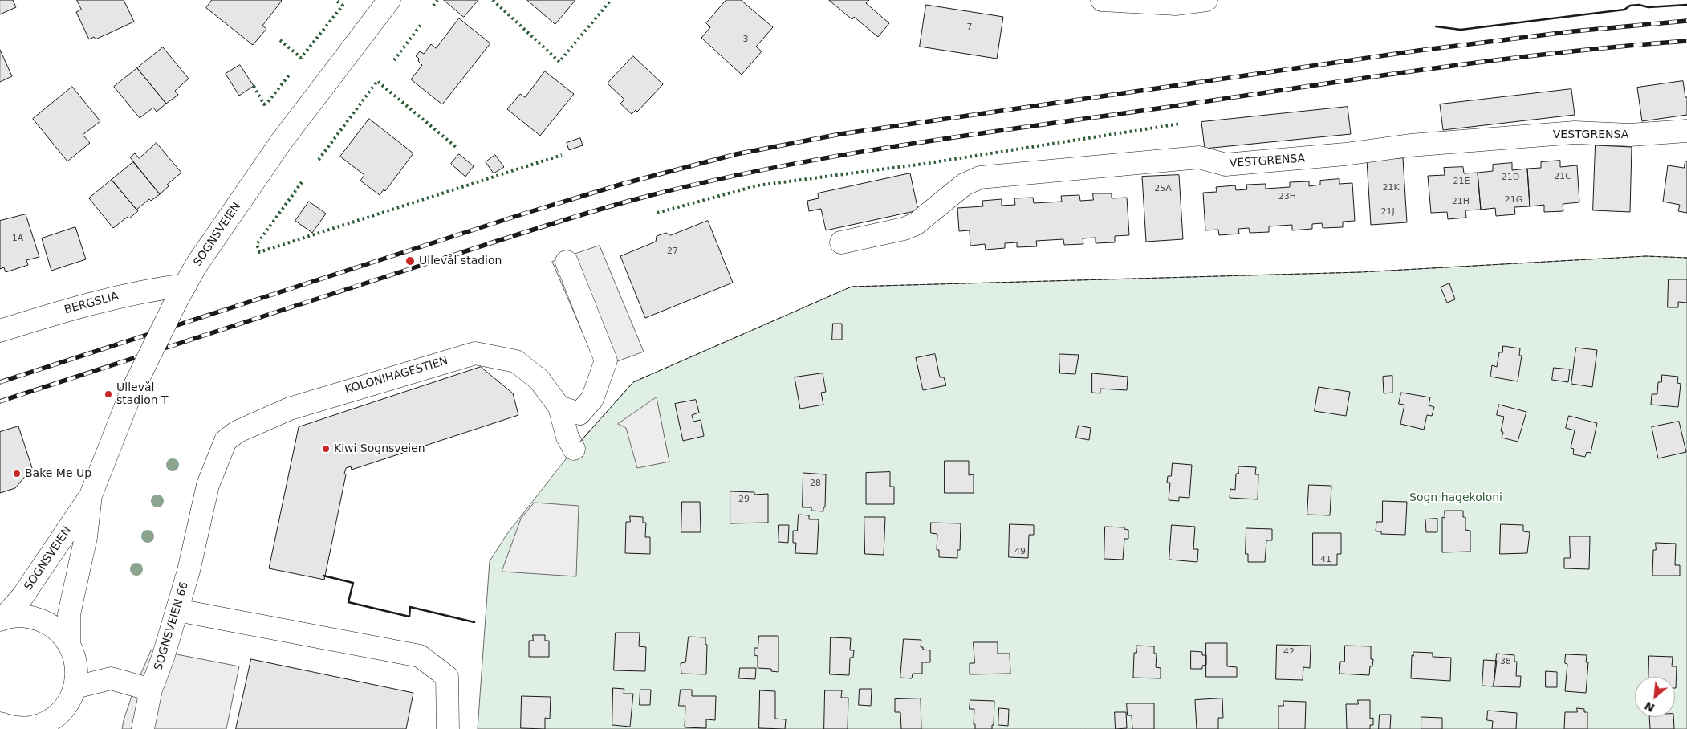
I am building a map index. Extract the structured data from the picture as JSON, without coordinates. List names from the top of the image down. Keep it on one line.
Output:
{"streets":{"main road":["VESTGRENSA","SOGNSVEIEN","BERGSLIA","KOLONIHAGESTIEN","SOGNSVEIEN 66"]},"crossings":[["SOGNSVEIEN","BERGSLIA"],["KOLONIHAGESTIEN","SOGNSVEIEN 66"]],"parks":["Sogn hagekoloni"],"places":["Ullevål stadion","Ullevål stadion T","Kiwi Sognsveien","Bake Me Up"],"house_numbers":["7","3","21C","21D","21E","21K","25A","23H","21G","21H","21J","1A","27","28","29","49","41","42","38"],"north":"bottom left"}
